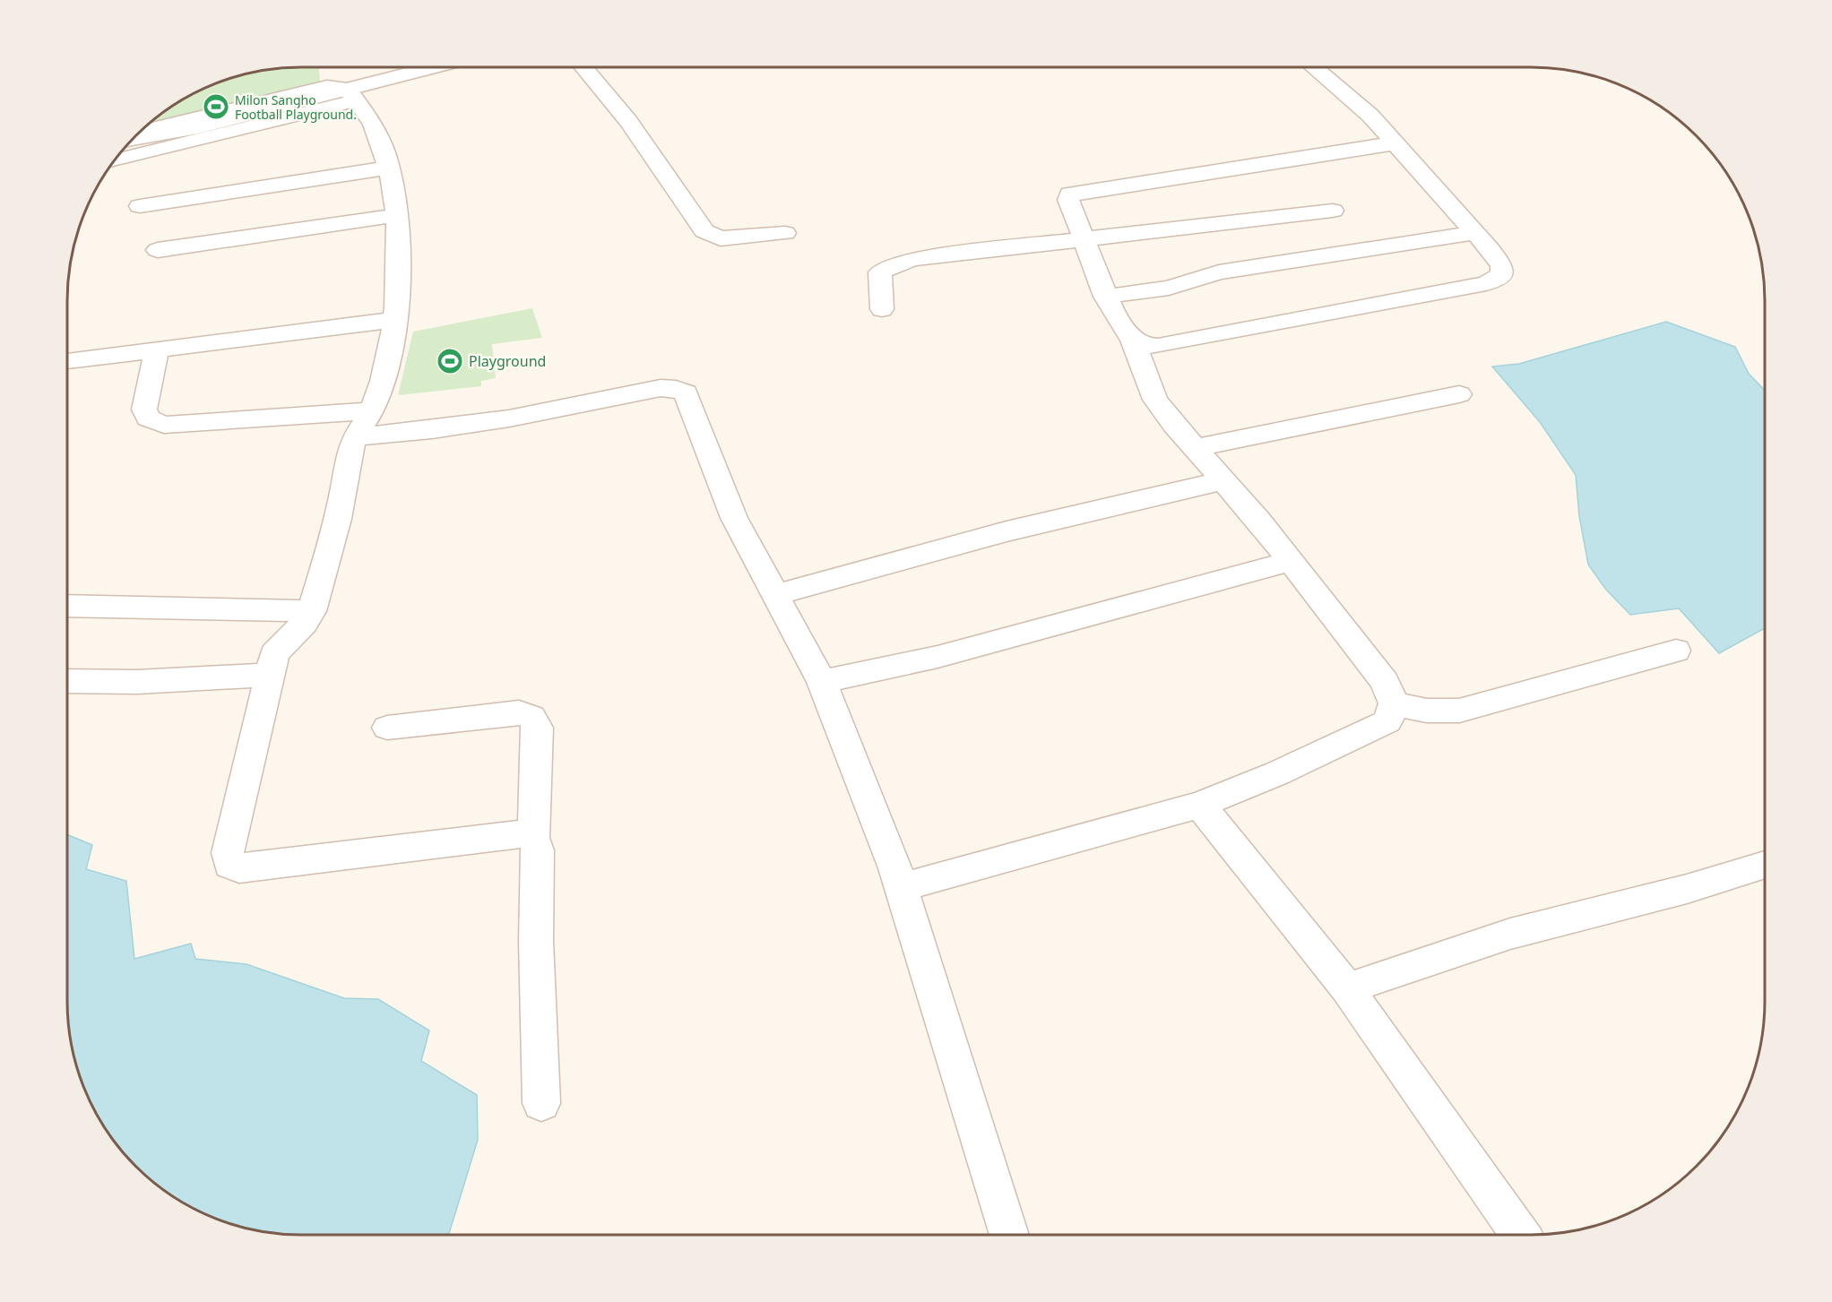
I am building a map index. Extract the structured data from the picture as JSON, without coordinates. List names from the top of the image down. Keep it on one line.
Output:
{"places":{"sports":["Milon Sangho Football Playground.","Playground"]}}
